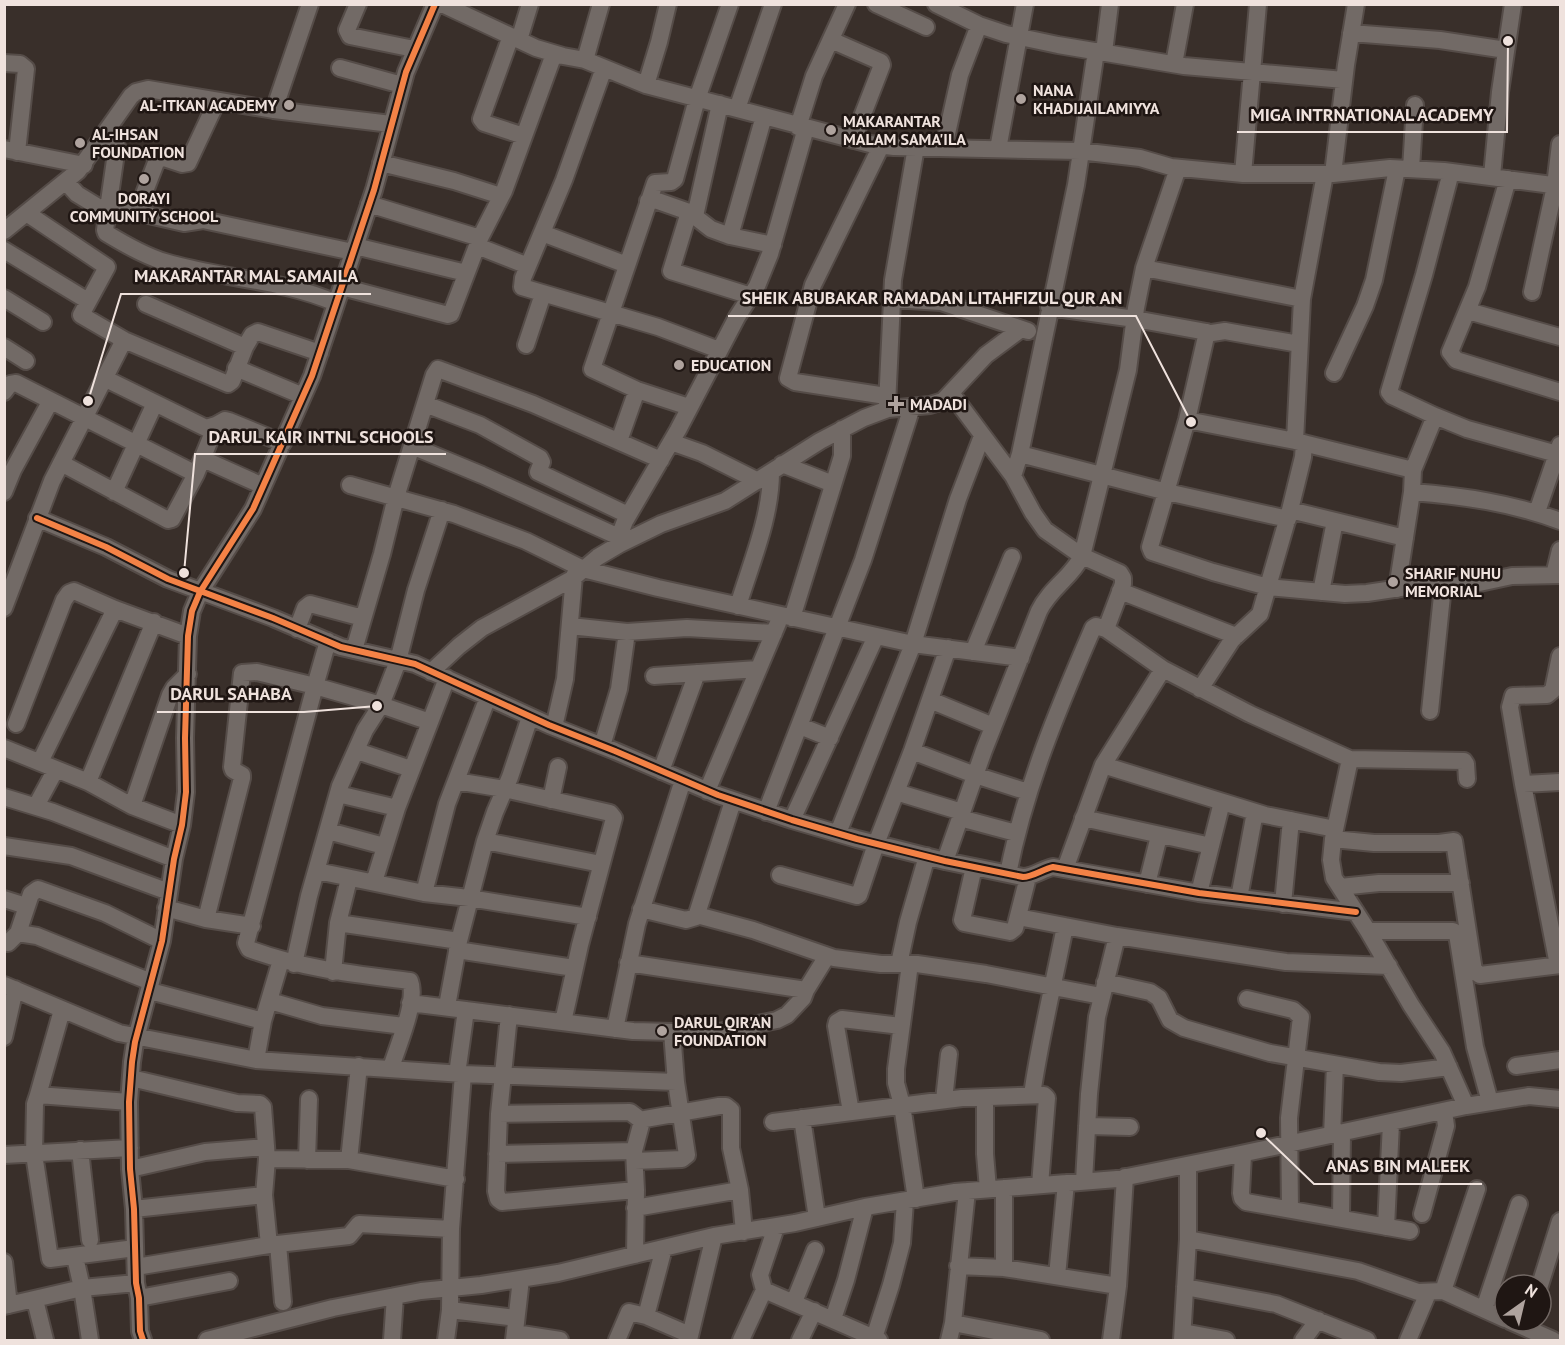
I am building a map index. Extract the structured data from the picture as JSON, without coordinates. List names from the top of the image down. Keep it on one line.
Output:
{"places":{"other":["MIGA INTRNATIONAL ACADEMY","NANA KHADIJAILAMIYYA","AL-ITKAN ACADEMY","MAKARANTAR MALAM SAMA'ILA","AL-IHSAN FOUNDATION","DORAYI COMMUNITY SCHOOL","EDUCATION","MAKARANTAR MAL SAMAILA","SHEIK ABUBAKAR RAMADAN LITAHFIZUL QUR AN","DARUL KAIR INTNL SCHOOLS","SHARIF NUHU MEMORIAL","DARUL SAHABA","DARUL QIR'AN FOUNDATION","ANAS BIN MALEEK"],"health":["MADADI"]},"north":"top right"}
